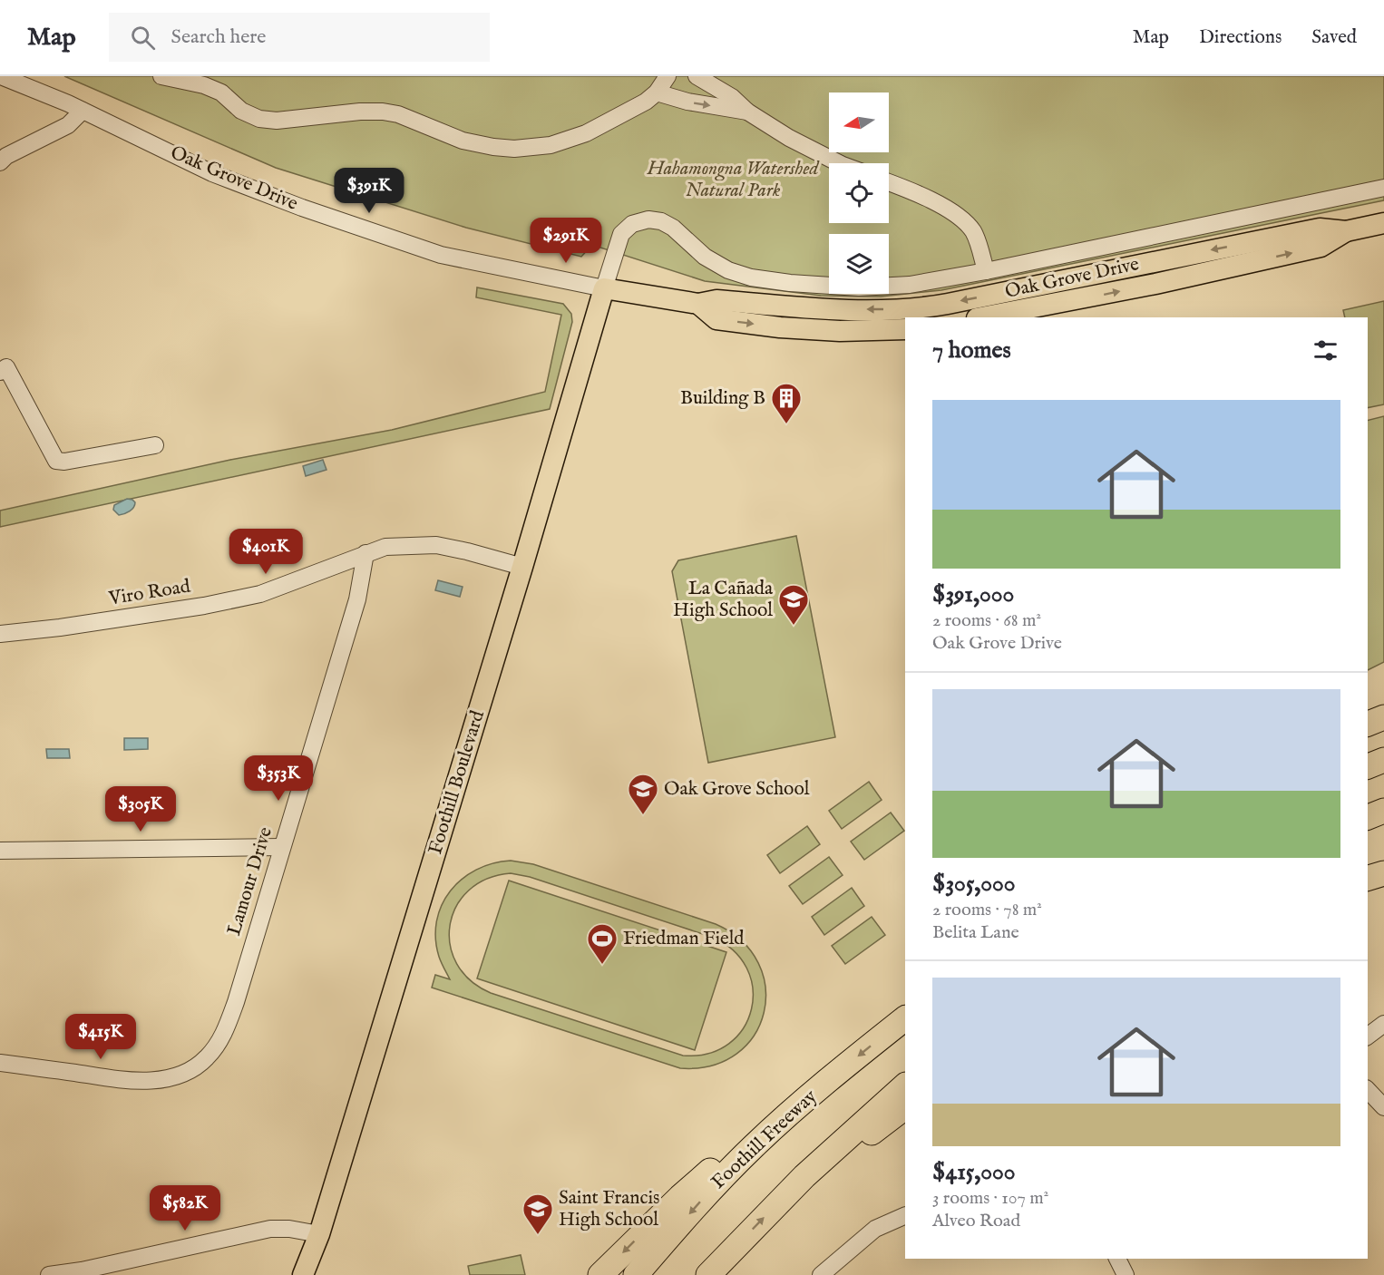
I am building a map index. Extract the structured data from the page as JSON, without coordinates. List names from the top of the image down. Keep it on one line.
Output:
{"streets":{"highway":["Foothill Freeway"],"main road":["Oak Grove Drive","Foothill Boulevard"],"street":["Viro Road","Lamour Drive"]},"crossings":[["Oak Grove Drive","Foothill Boulevard"],["Viro Road","Foothill Boulevard"],["Viro Road","Lamour Drive"]],"parks":["Hahamongna Watershed Natural Park"],"places":{"building":["Building B"],"school or university":["La Cañada High School","Oak Grove School","Saint Francis High School"],"sports":["Friedman Field"]},"north":"left","page":{"header":"Map","search":"Search here","nav":["Map","Directions","Saved"],"price":["$391K","$291K","$401K","$353K","$305K","$415K","$582K"],"heading":"7 homes","list":[{"name":"$391,000","note":"2 rooms · 68 m² · Oak Grove Drive"},{"name":"$305,000","note":"2 rooms · 78 m² · Belita Lane"},{"name":"$415,000","note":"3 rooms · 107 m² · Alveo Road"}]}}
